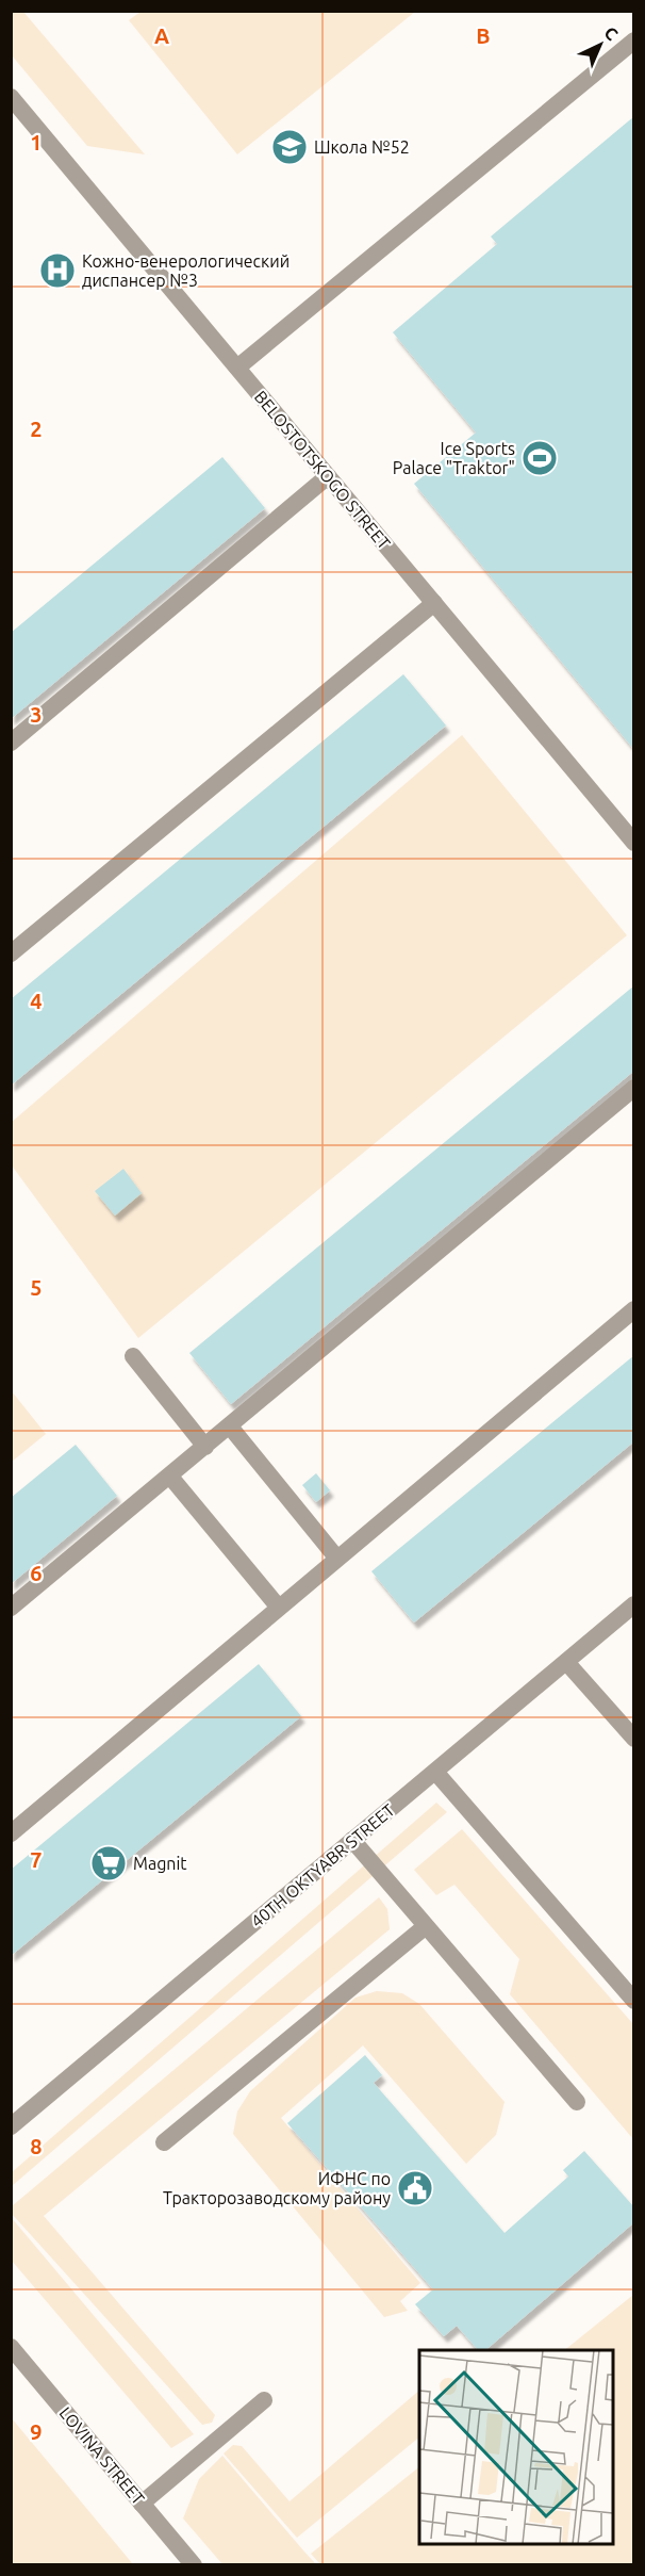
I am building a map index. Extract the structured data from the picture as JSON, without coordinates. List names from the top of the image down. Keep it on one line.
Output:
{"streets":{"street":["BELOSTOTSKOGO STREET","40TH OKTYABR STREET","LOVINA STREET"]},"places":{"school or university":["Школа №52"],"hospital":["Кожно-венерологический диспансер №3"],"sports":["Ice Sports Palace \"Traktor\""],"supermarket":["Magnit"],"public building":["ИФНС по Тракторозаводскому району"]},"north":"top right","grid":{"columns":["A","B"],"rows":["1","2","3","4","5","6","7","8","9"]}}
